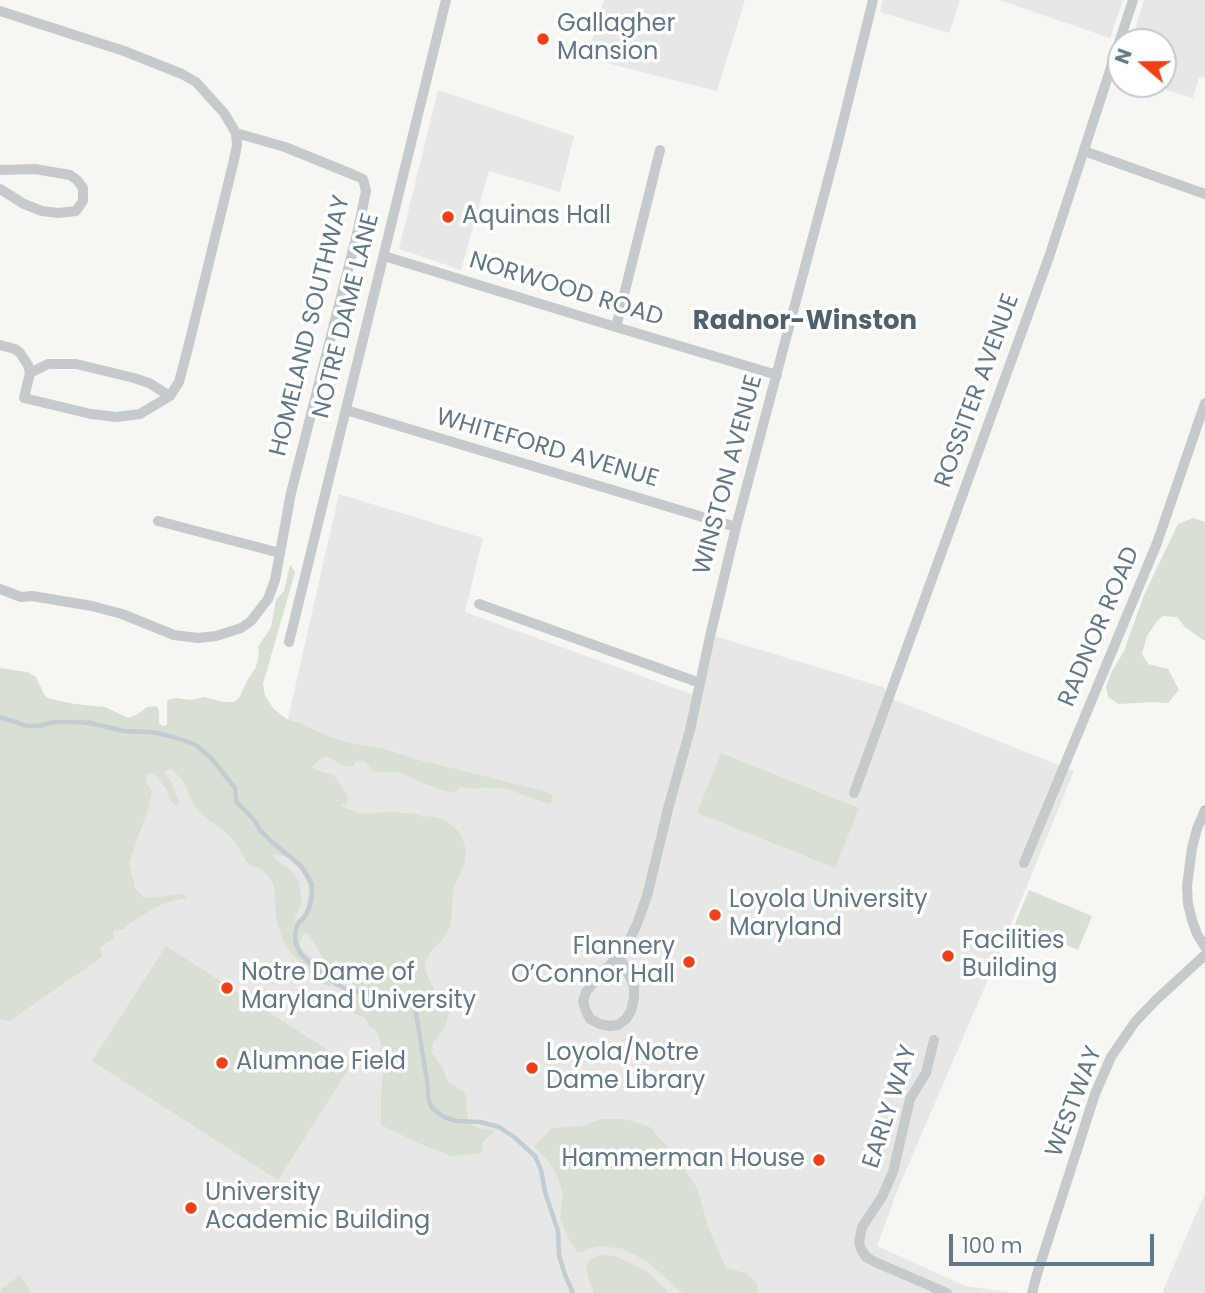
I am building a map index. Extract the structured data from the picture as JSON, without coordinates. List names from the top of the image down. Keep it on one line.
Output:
{"streets":{"street":["NORWOOD ROAD","NOTRE DAME LANE","HOMELAND SOUTHWAY","ROSSITER AVENUE","WHITEFORD AVENUE","WINSTON AVENUE","RADNOR ROAD","WESTWAY","EARLY WAY"]},"crossings":[["NORWOOD ROAD","NOTRE DAME LANE"],["NORWOOD ROAD","WINSTON AVENUE"],["NOTRE DAME LANE","WHITEFORD AVENUE"],["WHITEFORD AVENUE","WINSTON AVENUE"]],"districts":["Radnor-Winston"],"places":["Gallagher Mansion","Aquinas Hall","Loyola University Maryland","Facilities Building","Flannery O’Connor Hall","Notre Dame of Maryland University","Alumnae Field","Loyola/Notre Dame Library","Hammerman House","University Academic Building"],"scale_bar":"100 m","north":"left"}
